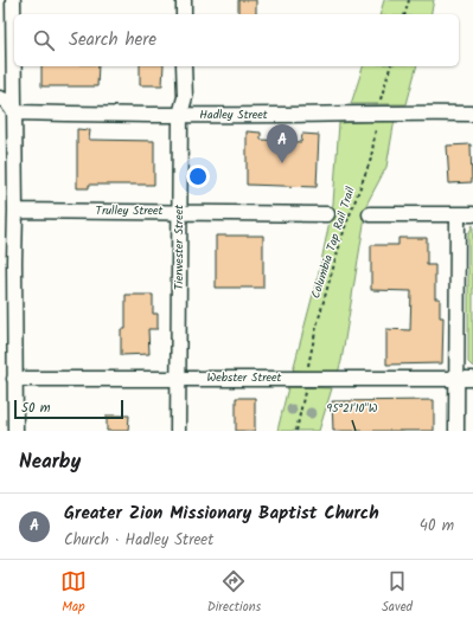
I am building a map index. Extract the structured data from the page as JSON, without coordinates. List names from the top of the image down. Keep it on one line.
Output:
{"streets":{"street":["Hadley Street","Trulley Street","Tierwester Street","Webster Street"],"path":["Columbia Tap Rail Trail"]},"crossings":[["Hadley Street","Tierwester Street"],["Trulley Street","Tierwester Street"],["Tierwester Street","Webster Street"]],"scale_bar":"50 m","page":{"search":"Search here","pins":"A","scale":"50 m","heading":"Nearby","list":[{"mark":"A","name":"Greater Zion Missionary Baptist Church","note":"Church · Hadley Street","value":"40 m"}],"nav":["Map","Directions","Saved"]},"coordinates":["95°21'10\"W"]}
